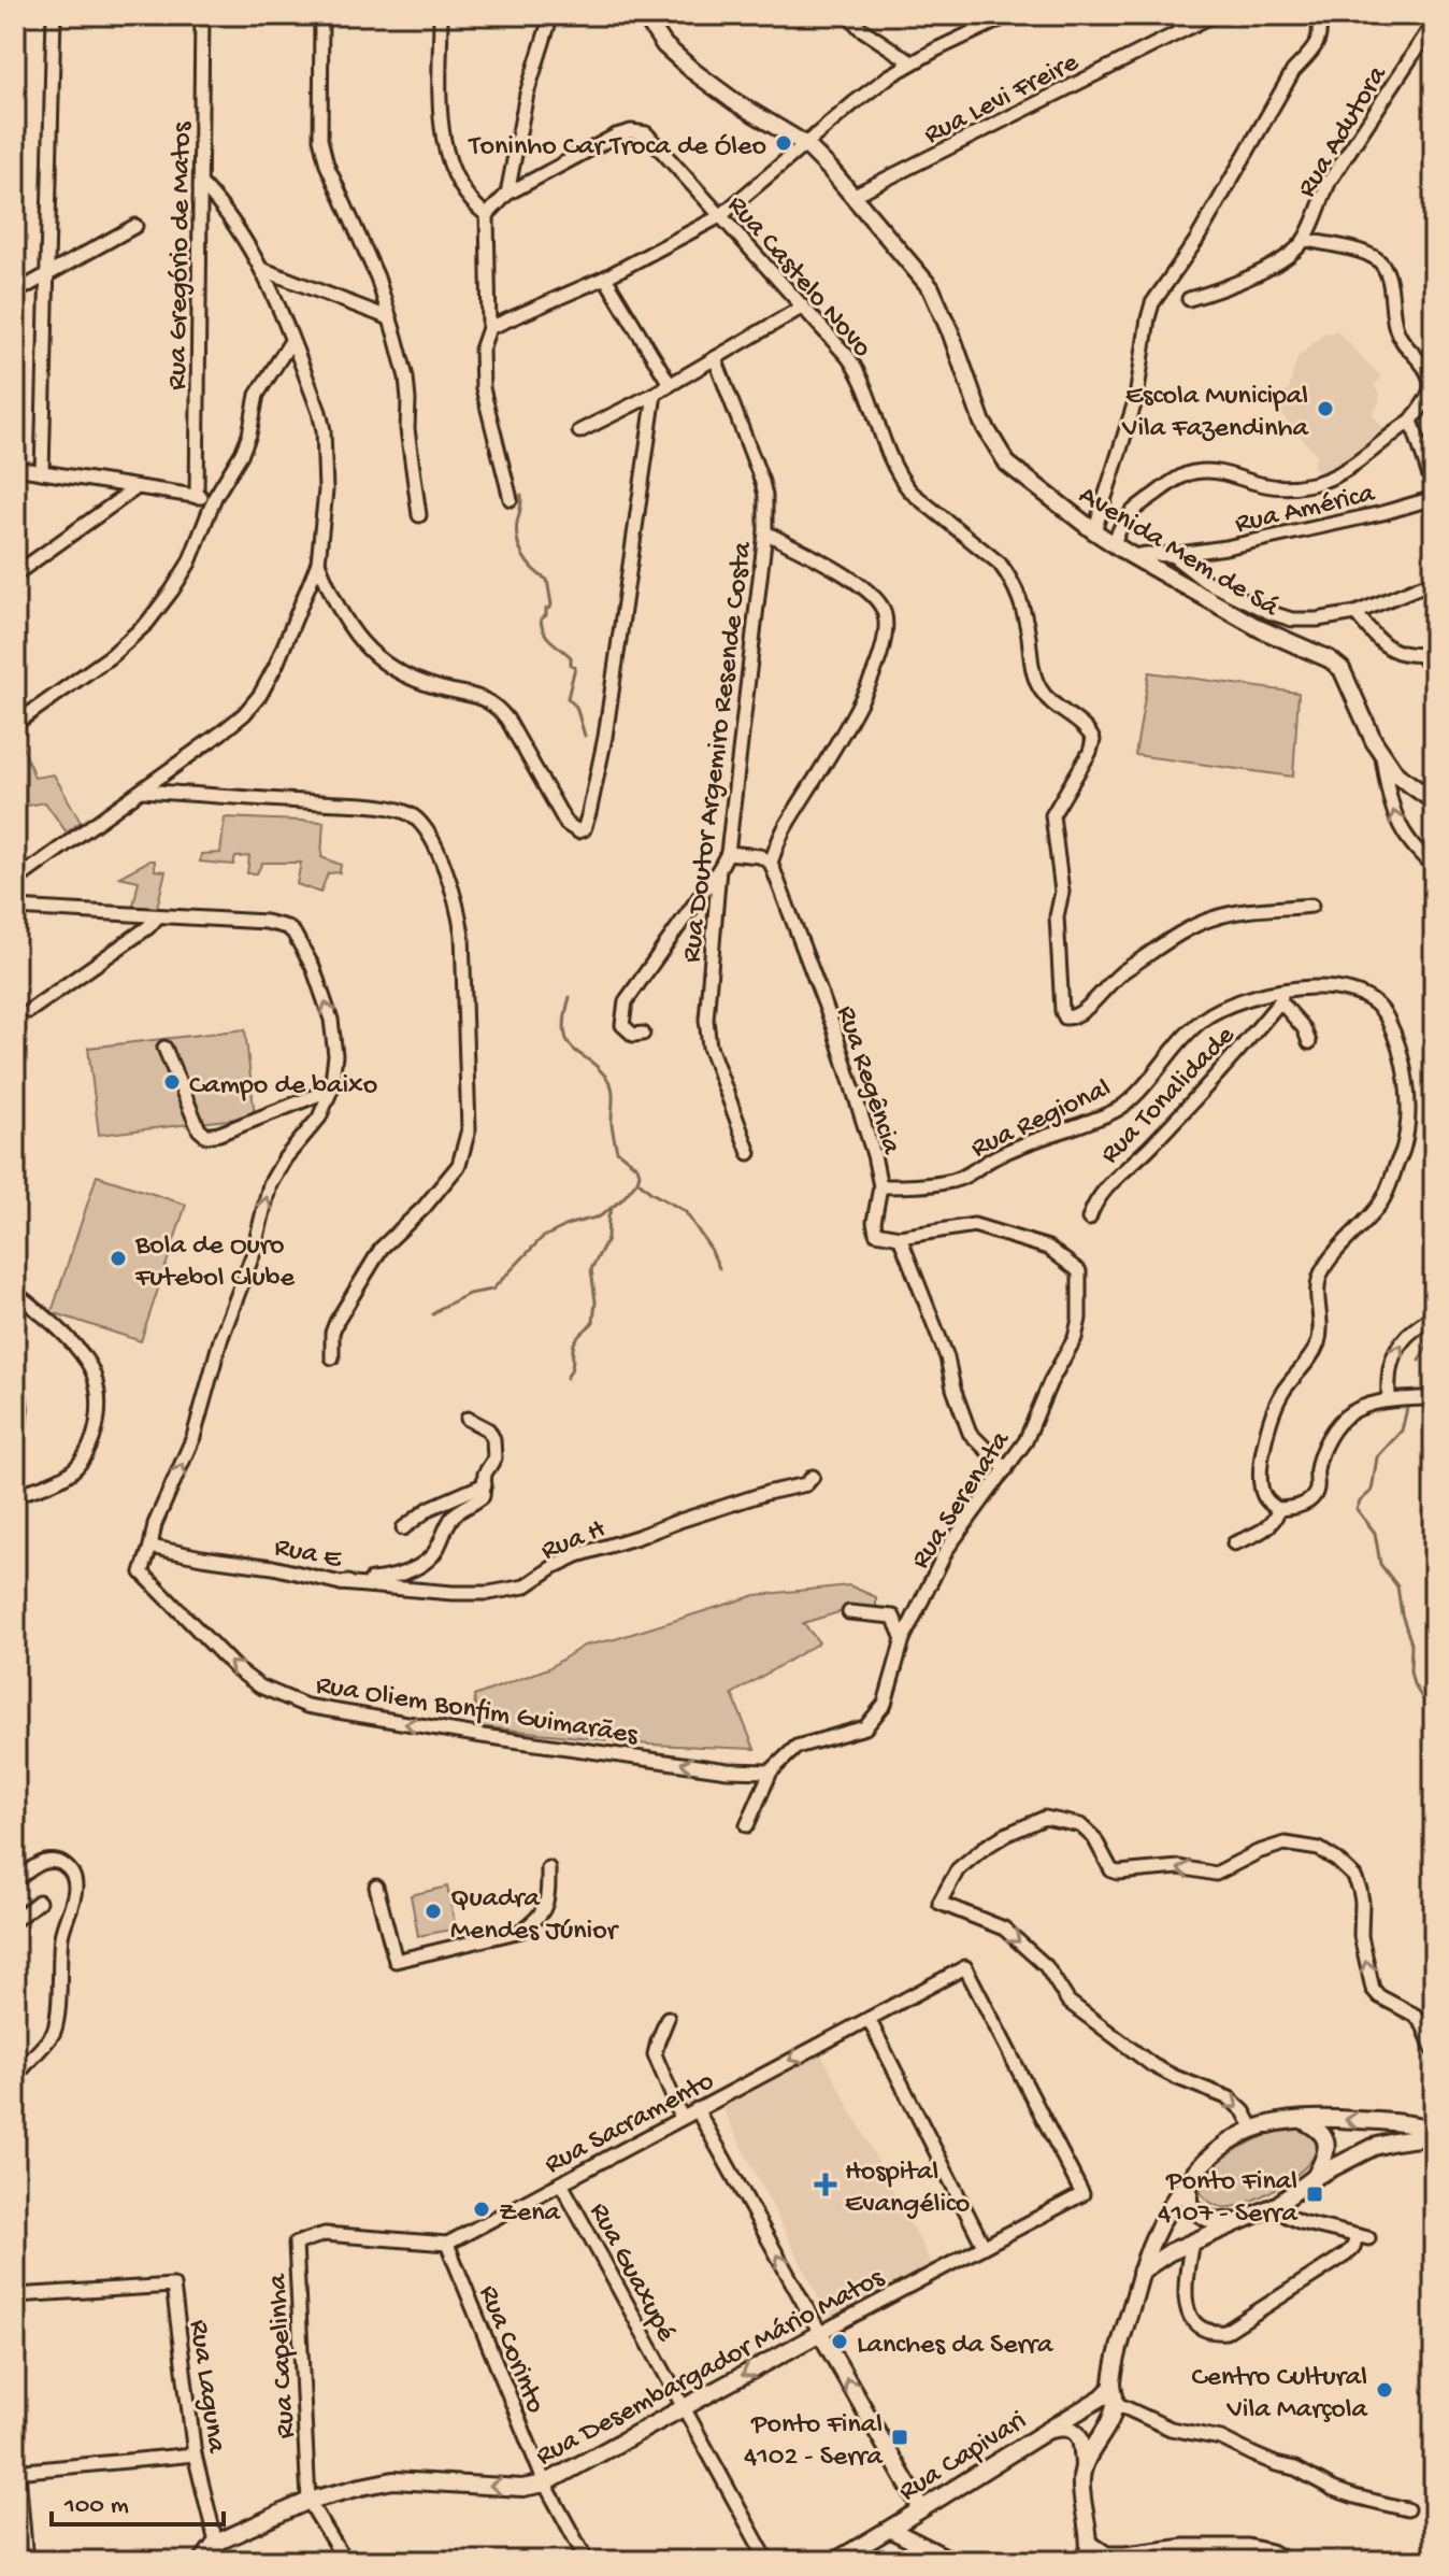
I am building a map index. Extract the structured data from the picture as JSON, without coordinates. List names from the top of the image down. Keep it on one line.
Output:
{"streets":{"street":["Rua Levi Freire","Rua Adutora","Rua Gregório de Matos","Rua Castelo Novo","Rua América","Avenida Mem de Sá","Rua Doutor Argemiro Resende Costa","Rua Regência","Rua Tonalidade","Rua Regional","Rua Serenata","Rua H","Rua E","Rua Oliem Bonfim Guimarães","Rua Sacramento","Rua Guaxupé","Rua Corinto","Rua Capelinha","Rua Desembargador Mário Matos","Rua Laguna","Rua Capivari"]},"crossings":[["Rua Levi Freire","Avenida Mem de Sá"],["Rua América","Avenida Mem de Sá"],["Rua Regência","Rua Regional"],["Rua Regência","Rua Serenata"],["Rua Tonalidade","Rua Regional"],["Rua Serenata","Rua Oliem Bonfim Guimarães"],["Rua H","Rua E"],["Rua E","Rua Oliem Bonfim Guimarães"],["Rua Sacramento","Rua Guaxupé"],["Rua Sacramento","Rua Corinto"],["Rua Sacramento","Rua Capelinha"],["Rua Sacramento","Rua Desembargador Mário Matos"],["Rua Guaxupé","Rua Desembargador Mário Matos"],["Rua Corinto","Rua Capelinha"],["Rua Corinto","Rua Desembargador Mário Matos"],["Rua Capelinha","Rua Desembargador Mário Matos"],["Rua Desembargador Mário Matos","Rua Laguna"]],"one_way":["Rua Desembargador Mário Matos"],"places":{"other":["Toninho Car Troca de Óleo","Escola Municipal Vila Fazendinha","Campo de baixo","Bola de Ouro Futebol Clube","Quadra Mendes Júnior","Zena","Lanches da Serra","Centro Cultural Vila Marçola"],"health":["Hospital Evangélico"],"transit":["Ponto Final 4107 - Serra","Ponto Final 4102 - Serra"]},"scale_bar":"100 m"}
